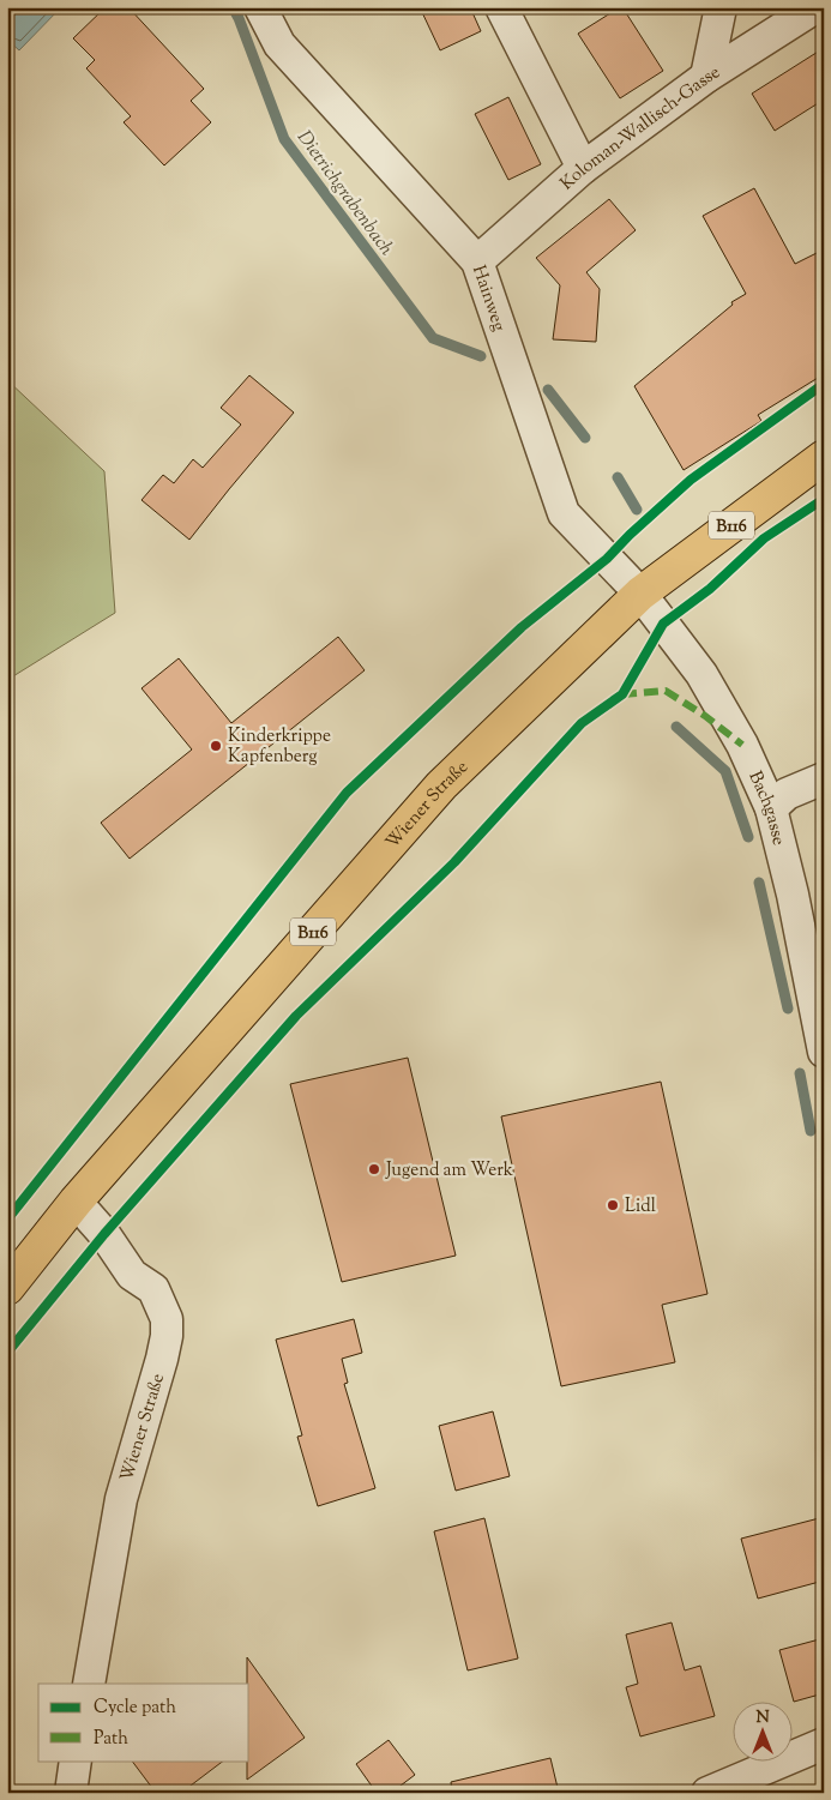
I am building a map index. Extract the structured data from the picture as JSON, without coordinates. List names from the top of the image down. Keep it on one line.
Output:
{"streets":{"main road":["B116","Wiener Straße"],"street":["Koloman-Wallisch-Gasse","Hainweg","Bachgasse"]},"crossings":[["Koloman-Wallisch-Gasse","Hainweg"],["Hainweg","Wiener Straße"],["Hainweg","Bachgasse"],["Wiener Straße","Bachgasse"]],"water":["Dietrichgrabenbach"],"places":["Kinderkrippe Kapfenberg","Jugend am Werk","Lidl"],"legend":["Cycle path","Path"],"north":"top"}
